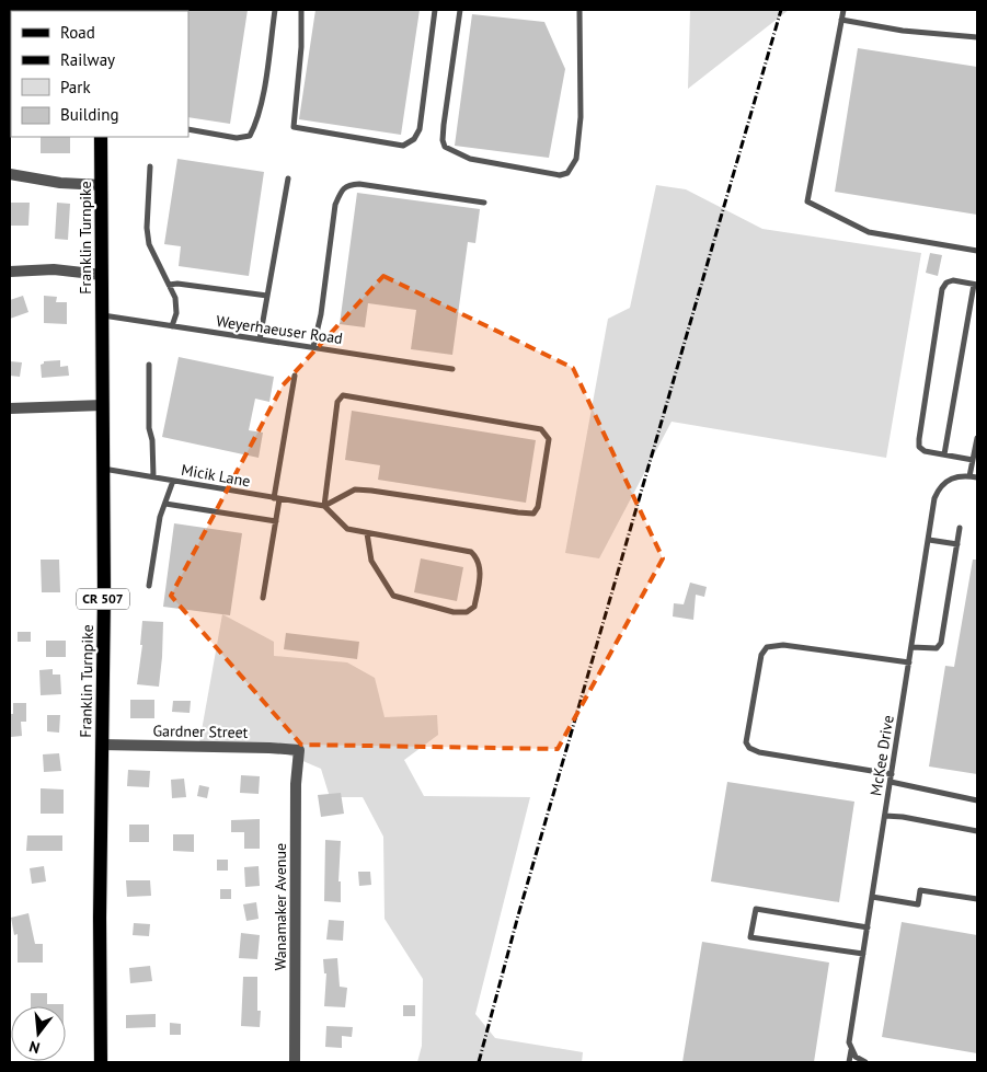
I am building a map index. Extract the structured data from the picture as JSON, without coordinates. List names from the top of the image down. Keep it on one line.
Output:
{"streets":{"main road":["Franklin Turnpike","CR 507"],"street":["Gardner Street","Wanamaker Avenue"],"lane":["Weyerhaeuser Road","Micik Lane","McKee Drive"]},"crossings":[["Franklin Turnpike","Weyerhaeuser Road"],["Franklin Turnpike","Micik Lane"],["Franklin Turnpike","Gardner Street"],["Gardner Street","Wanamaker Avenue"]],"legend":["Road","Railway","Park","Building"],"north":"bottom"}
